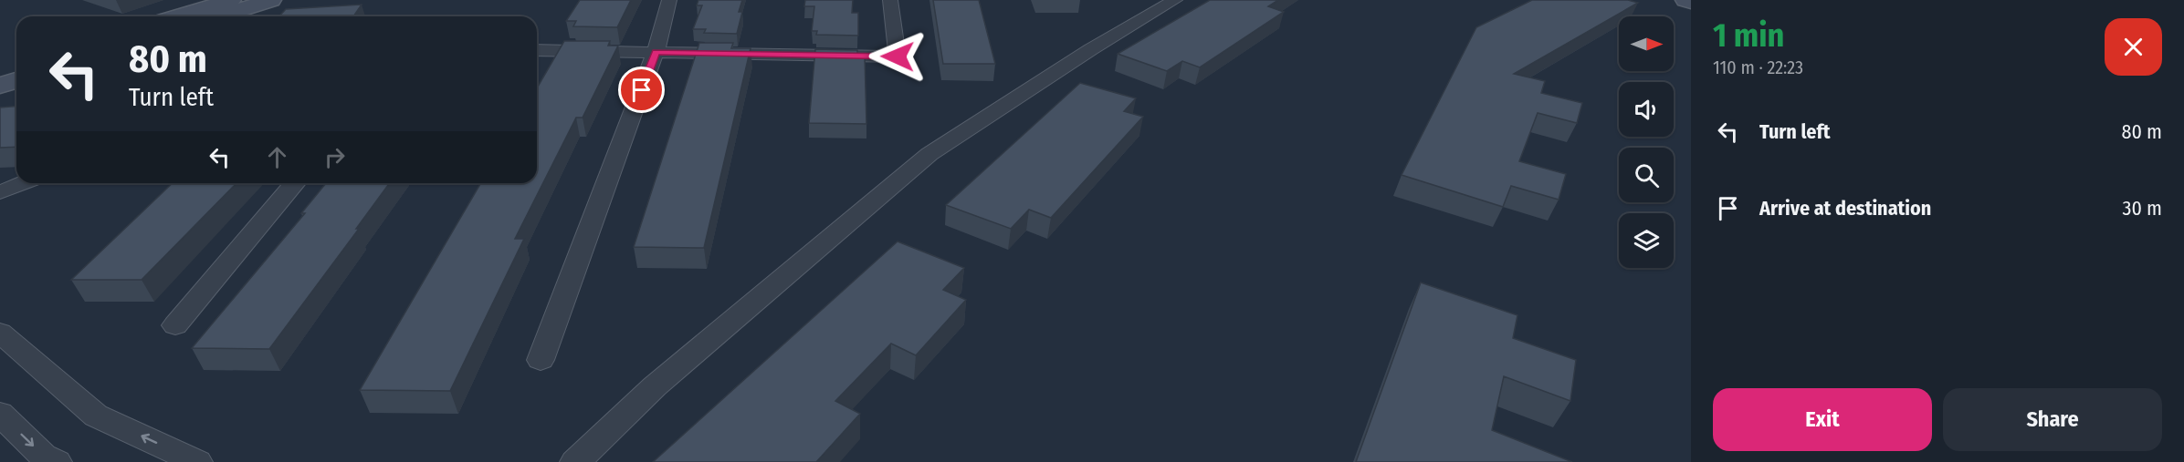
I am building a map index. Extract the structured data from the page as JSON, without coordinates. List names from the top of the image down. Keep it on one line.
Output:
{"north":"right","page":{"heading":["1 min","110 m · 22:23"],"turn":["80 m","Turn left"],"list":[{"name":"Turn left","value":"80 m"},{"name":"Arrive at destination","value":"30 m"}],"buttons":["Exit","Share"]}}
